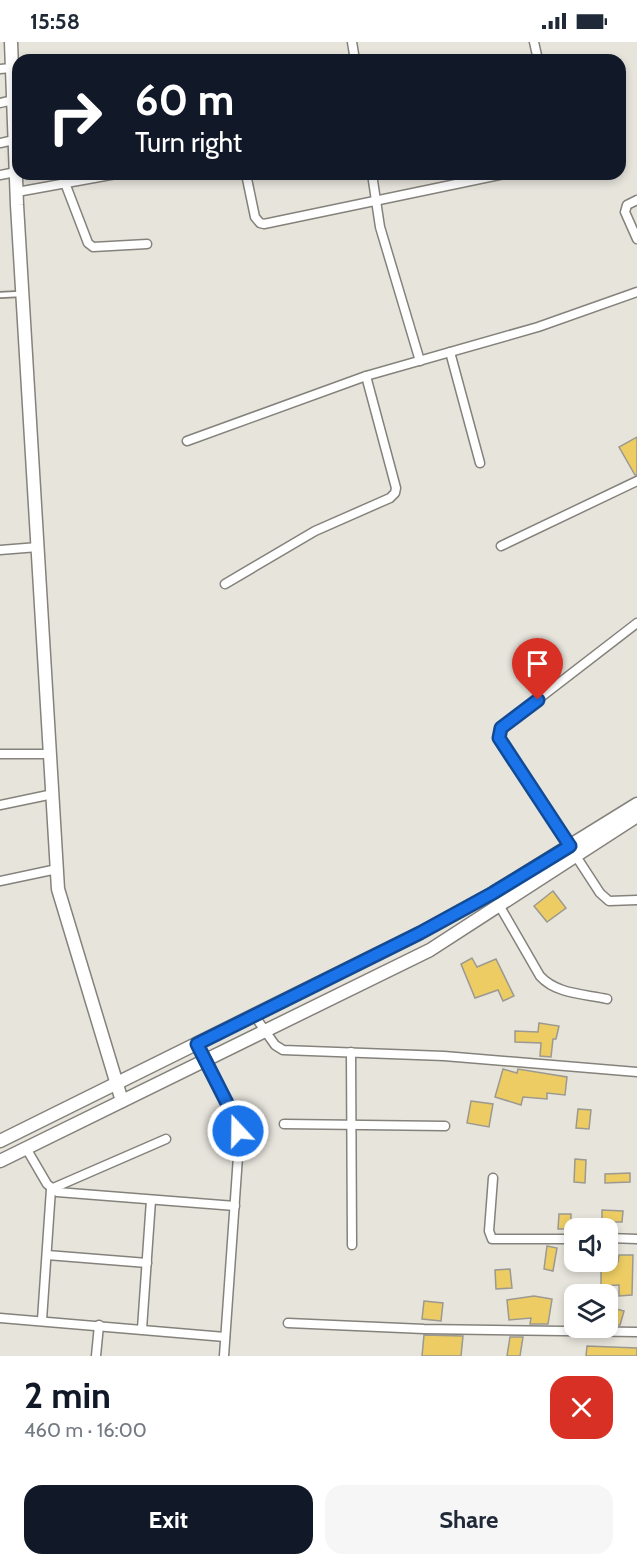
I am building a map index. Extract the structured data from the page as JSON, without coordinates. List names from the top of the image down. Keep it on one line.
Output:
{"page":{"status":"15:58","turn":["60 m","Turn right"],"heading":["2 min","460 m · 16:00"],"buttons":["Exit","Share"]}}
